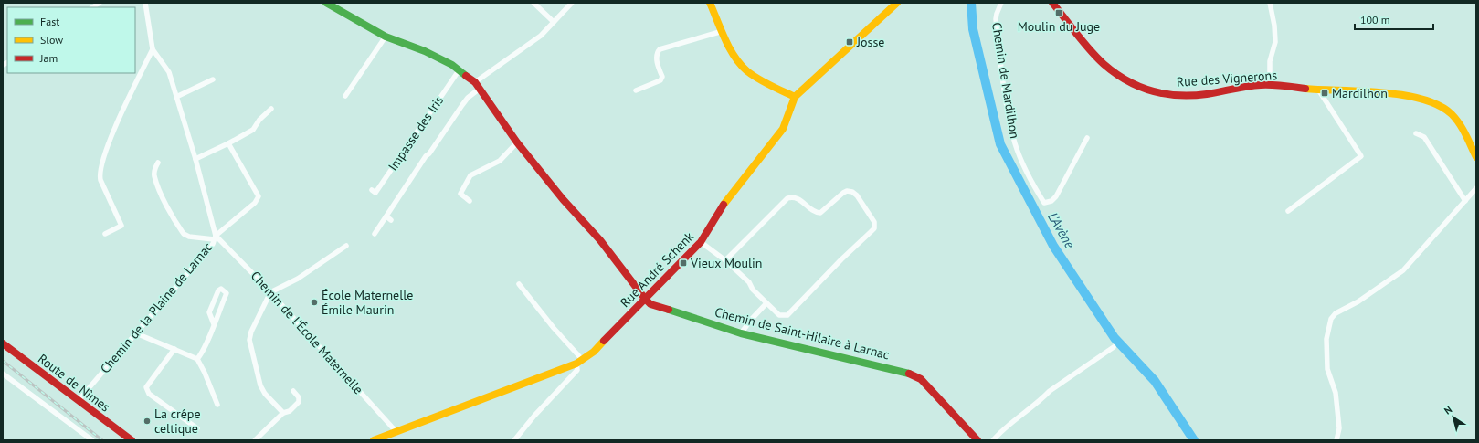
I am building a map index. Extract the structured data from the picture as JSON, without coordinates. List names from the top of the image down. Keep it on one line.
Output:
{"streets":{"street":["Rue des Vignerons","Chemin de Mardilhon","Impasse des Iris","Rue André Schenk","Chemin de la Plaine de Larnac","Chemin de l'École Maternelle","Chemin de Saint-Hilaire à Larnac","Route de Nîmes"]},"crossings":[["Impasse des Iris","Chemin de Saint-Hilaire à Larnac"],["Rue André Schenk","Chemin de l'École Maternelle"],["Rue André Schenk","Chemin de Saint-Hilaire à Larnac"],["Chemin de la Plaine de Larnac","Chemin de l'École Maternelle"],["Chemin de la Plaine de Larnac","Route de Nîmes"]],"water":["L'Avène"],"places":{"transit":["Moulin du Juge","Josse","Mardilhon","Vieux Moulin"],"other":["École Maternelle Émile Maurin","La crêpe celtique"]},"legend":["Fast","Slow","Jam"],"scale_bar":"100 m","north":"top left"}
